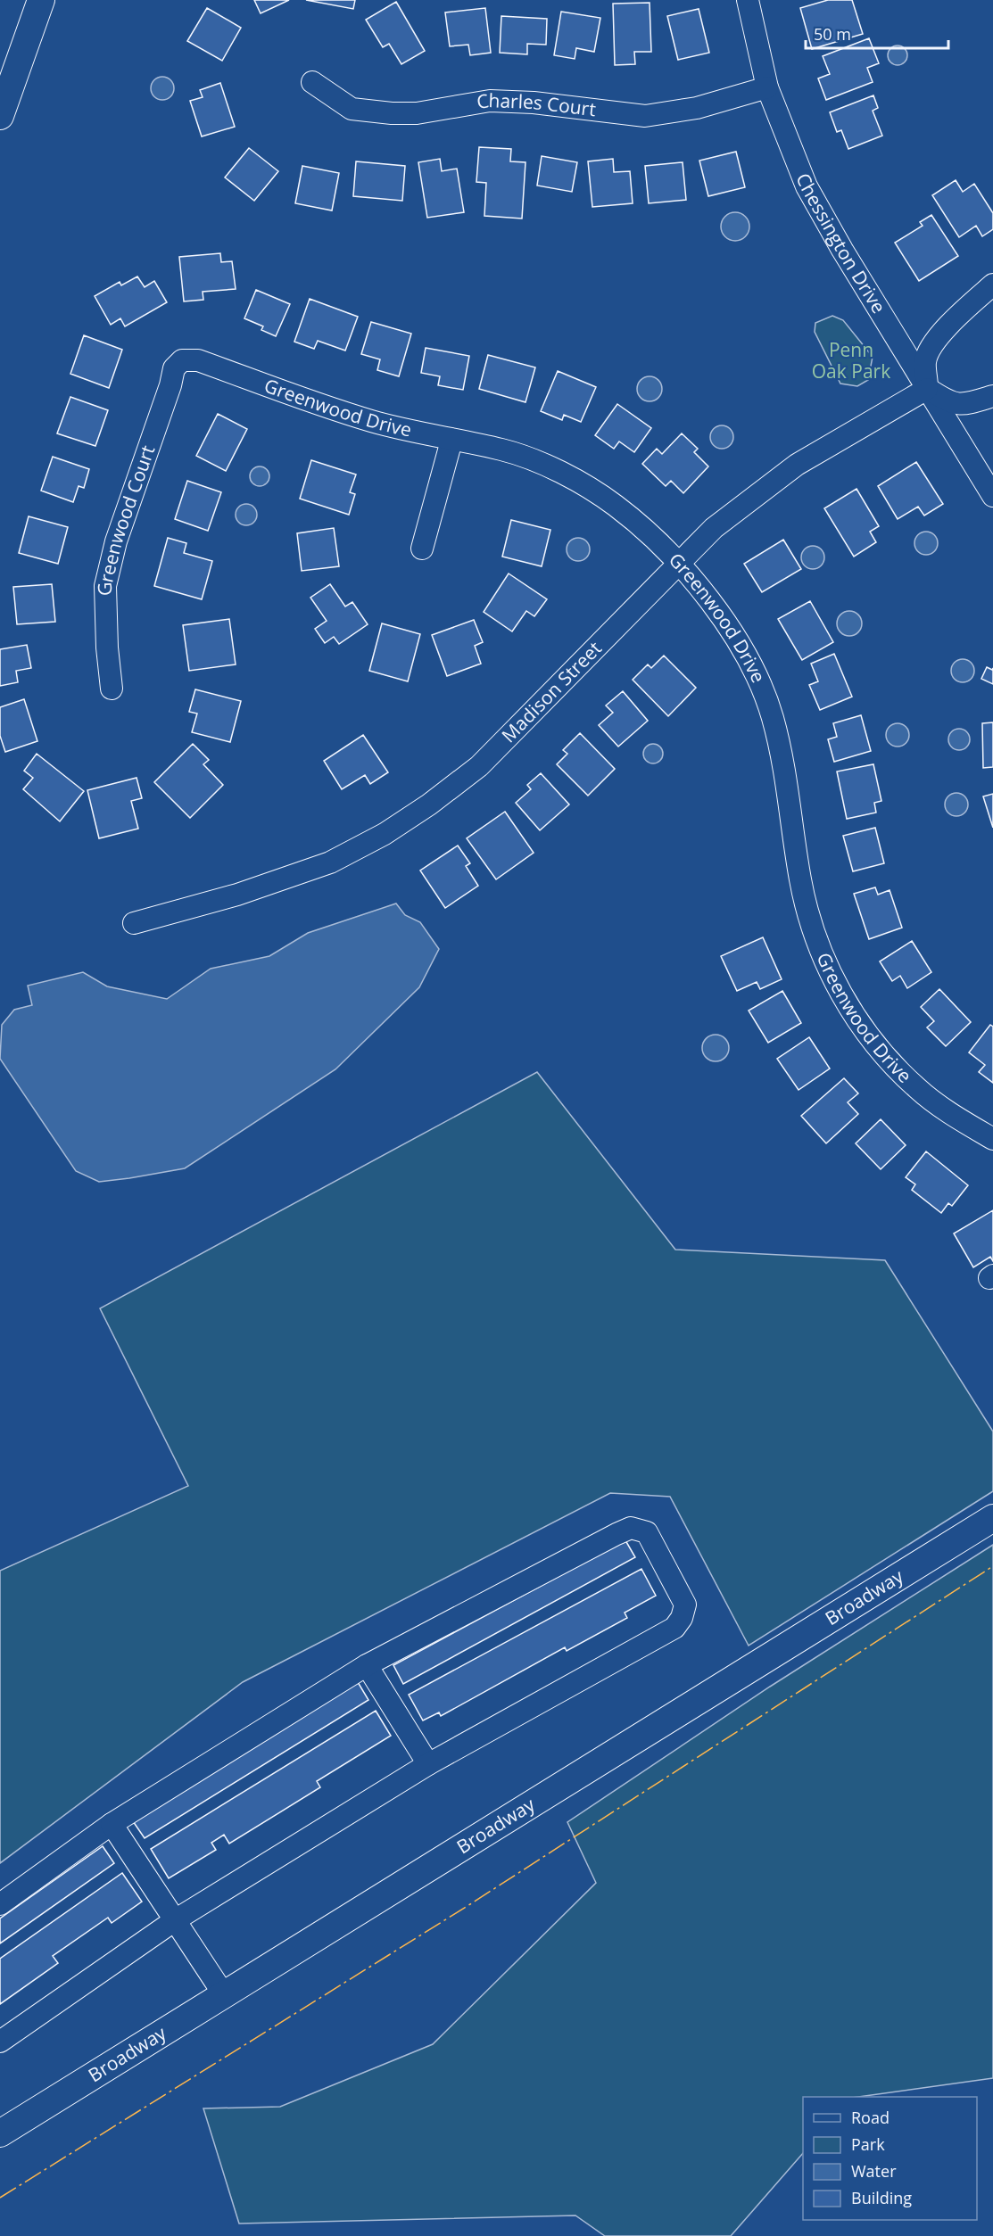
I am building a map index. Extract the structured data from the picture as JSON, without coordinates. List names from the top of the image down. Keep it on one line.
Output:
{"streets":{"main road":["Broadway"],"street":["Charles Court","Chessington Drive","Greenwood Drive","Greenwood Court","Madison Street"]},"crossings":[["Charles Court","Chessington Drive"],["Chessington Drive","Madison Street"],["Greenwood Drive","Greenwood Court"],["Greenwood Drive","Madison Street"]],"parks":["Penn Oak Park"],"legend":["Road","Park","Water","Building"],"scale_bar":"50 m"}
